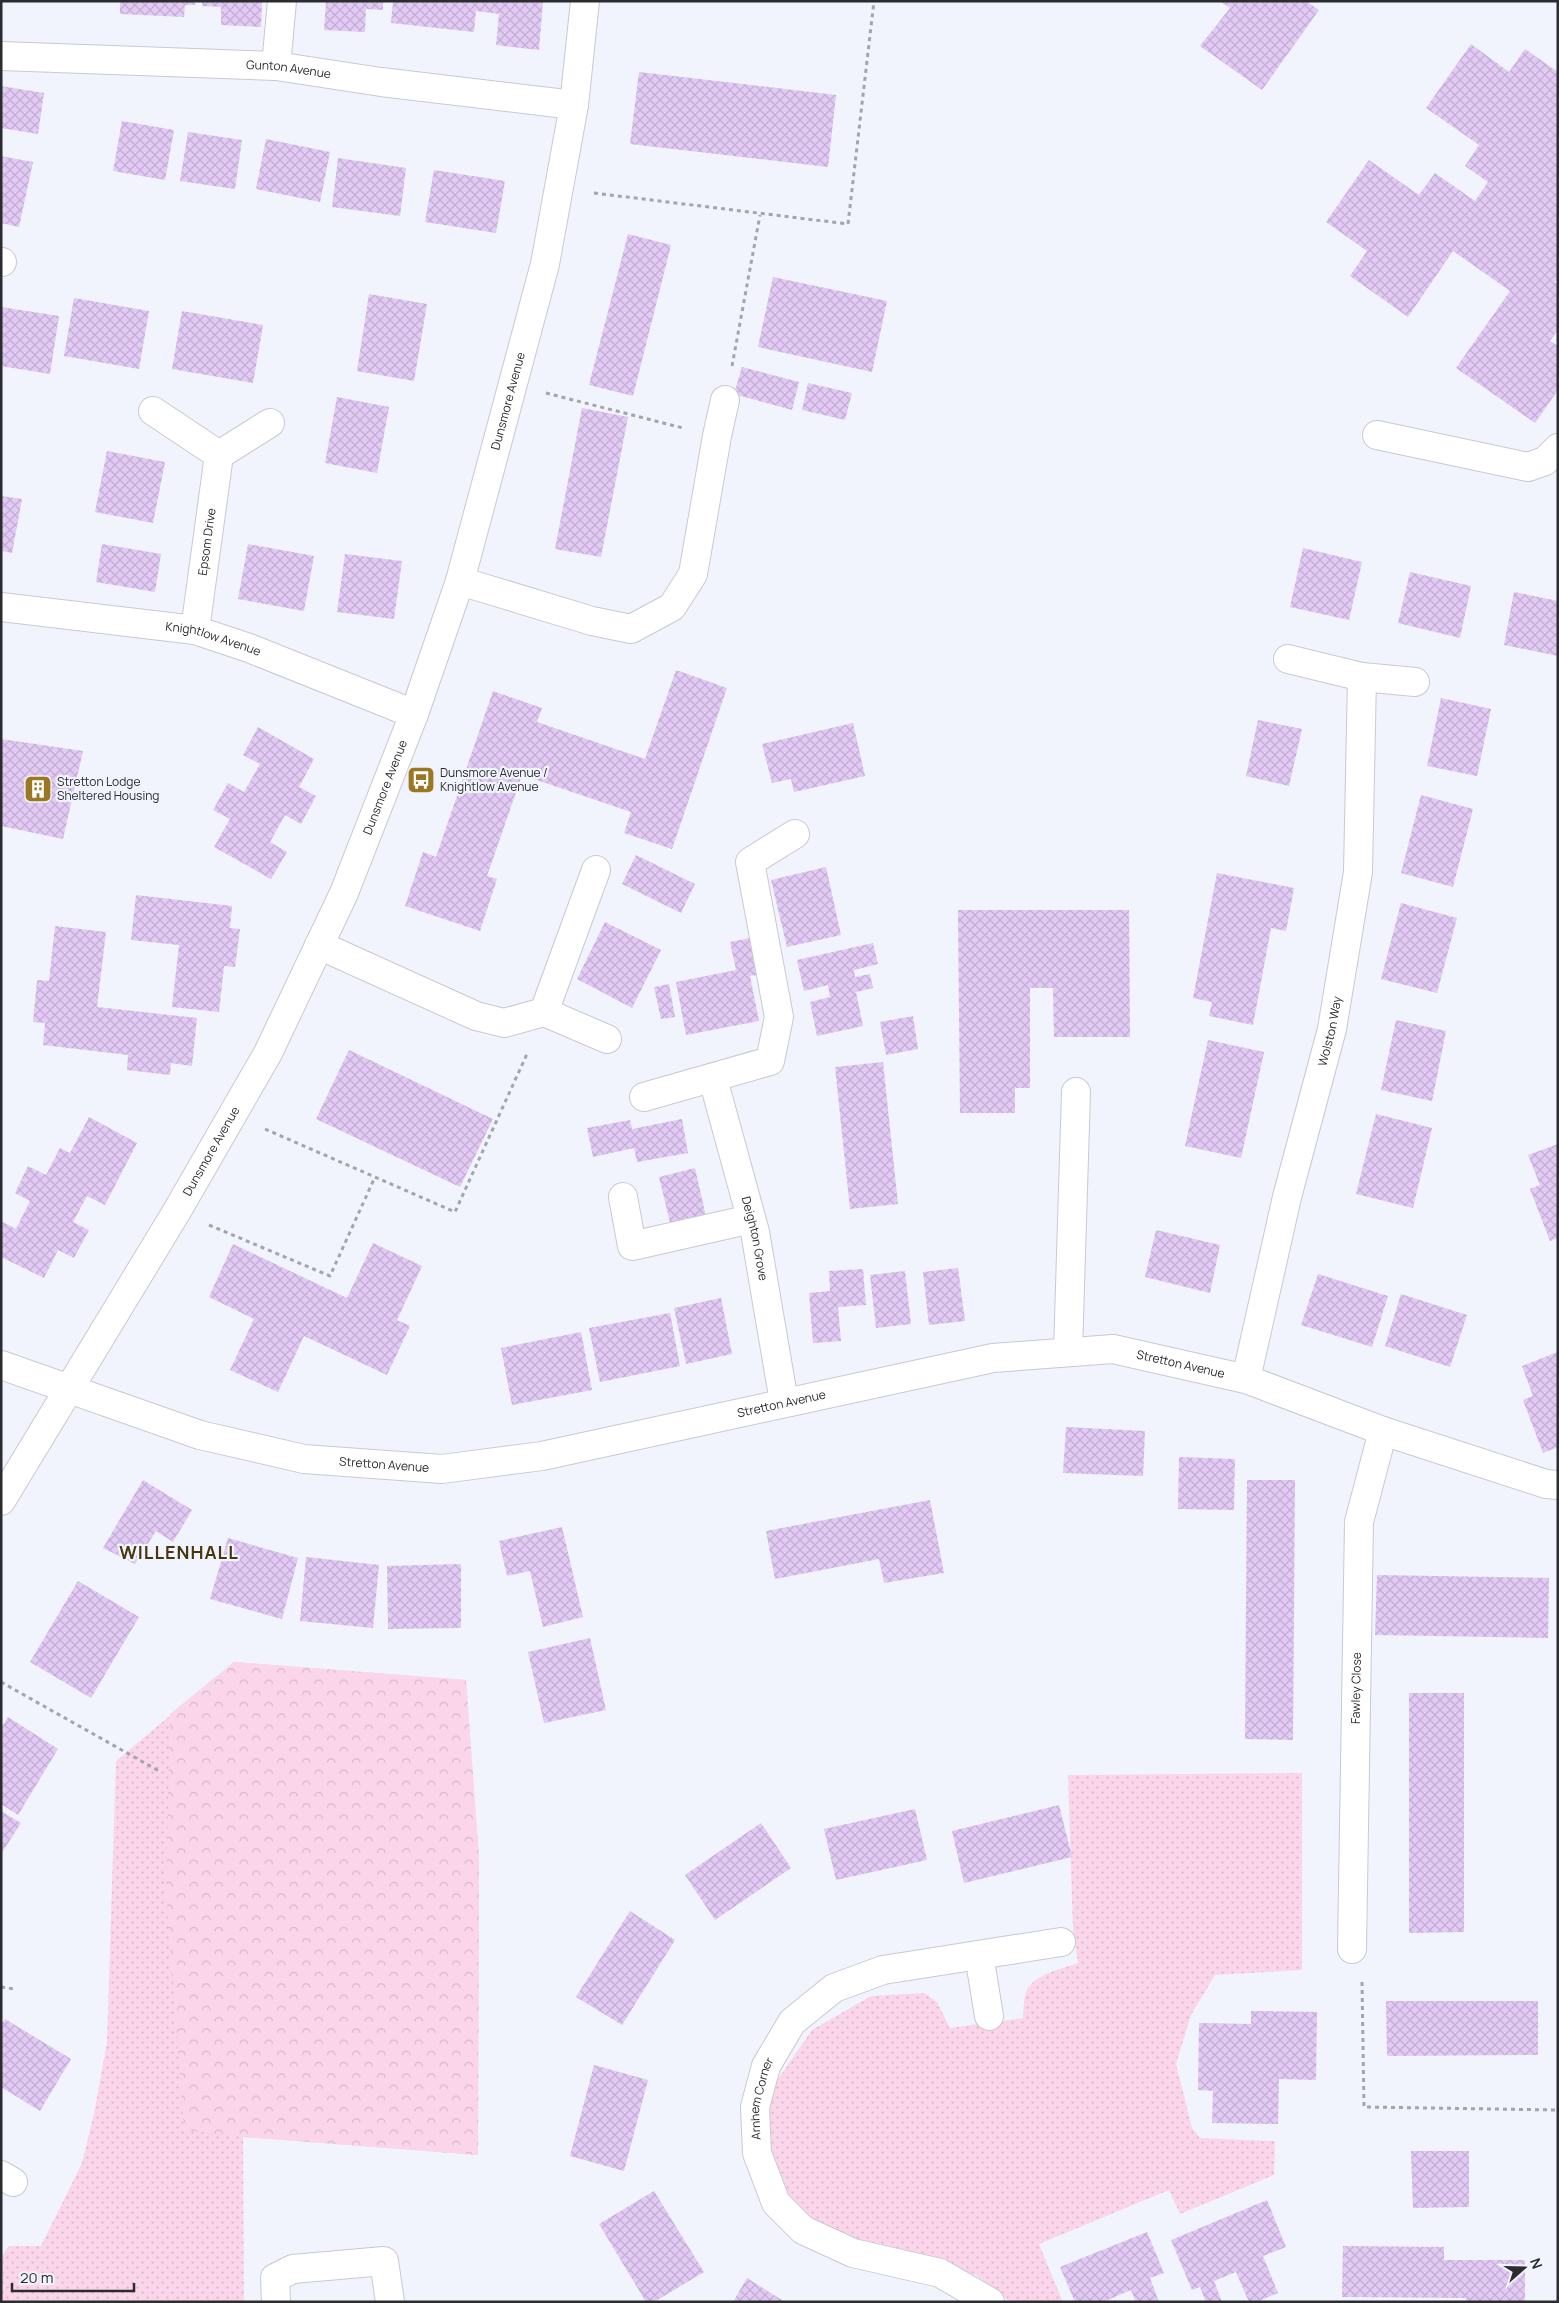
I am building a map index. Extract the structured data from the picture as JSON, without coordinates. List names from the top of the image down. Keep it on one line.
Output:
{"streets":{"street":["Gunton Avenue","Dunsmore Avenue","Epsom Drive","Knightlow Avenue","Wolston Way","Deighton Grove","Stretton Avenue","Fawley Close","Arnhem Corner"]},"crossings":[["Gunton Avenue","Dunsmore Avenue"],["Dunsmore Avenue","Knightlow Avenue"],["Dunsmore Avenue","Stretton Avenue"],["Epsom Drive","Knightlow Avenue"],["Wolston Way","Stretton Avenue"],["Deighton Grove","Stretton Avenue"],["Stretton Avenue","Fawley Close"]],"districts":["WILLENHALL"],"places":{"bus stop":["Dunsmore Avenue / Knightlow Avenue"],"building":["Stretton Lodge Sheltered Housing"]},"scale_bar":"20 m","north":"right"}
